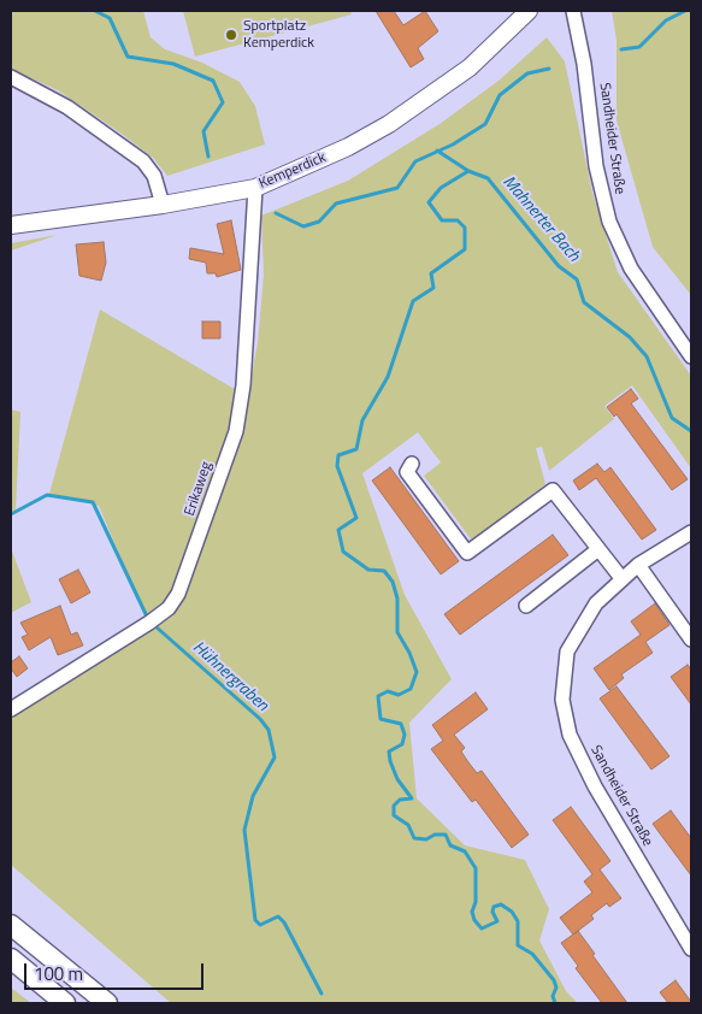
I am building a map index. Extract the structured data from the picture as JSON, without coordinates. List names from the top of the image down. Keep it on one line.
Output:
{"streets":{"main road":["Kemperdick"],"street":["Sandheider Straße","Erikaweg"]},"crossings":[["Kemperdick","Erikaweg"]],"water":["Mahnerter Bach","Hühnergraben"],"places":["Sportplatz Kemperdick"],"scale_bar":"100 m"}
